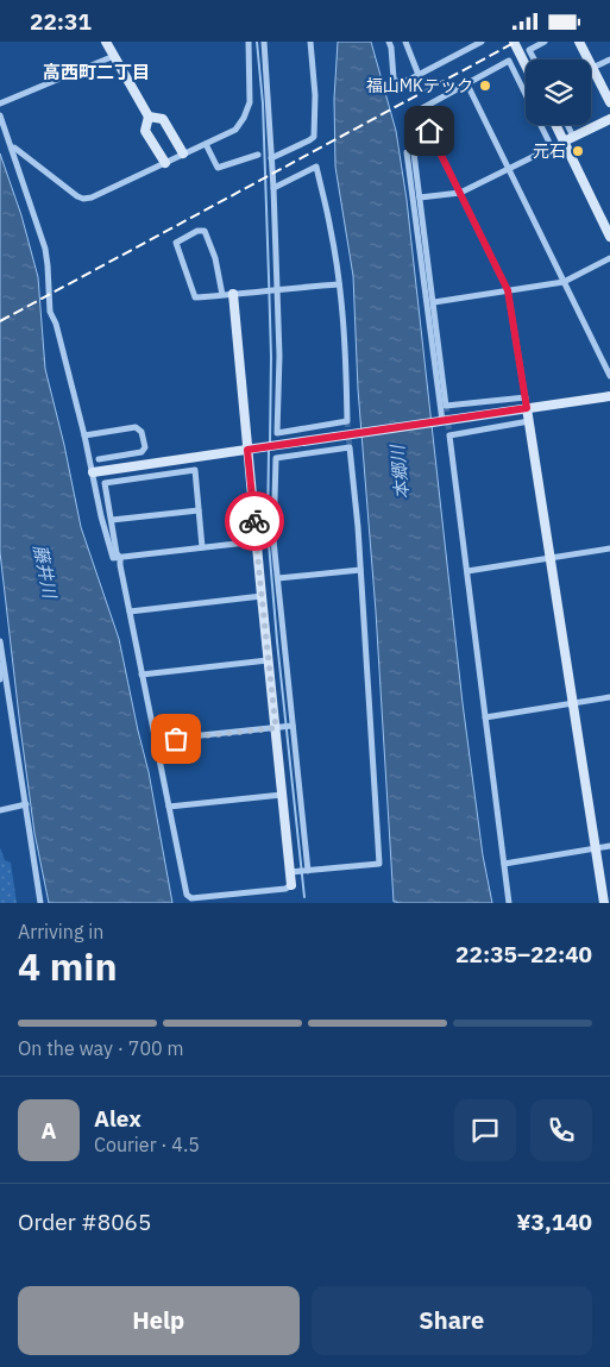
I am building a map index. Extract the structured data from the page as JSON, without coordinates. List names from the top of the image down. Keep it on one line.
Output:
{"districts":["高西町二丁目"],"water":["本郷川","藤井川"],"places":["福山MKテック","元石"],"page":{"status":"22:31","heading":["4 min","Arriving in","22:35–22:40"],"panel":["Alex","Courier · 4.5","Order #8065","¥3,140"],"bar":"On the way · 700 m","round":"A","buttons":["Help","Share"]}}
